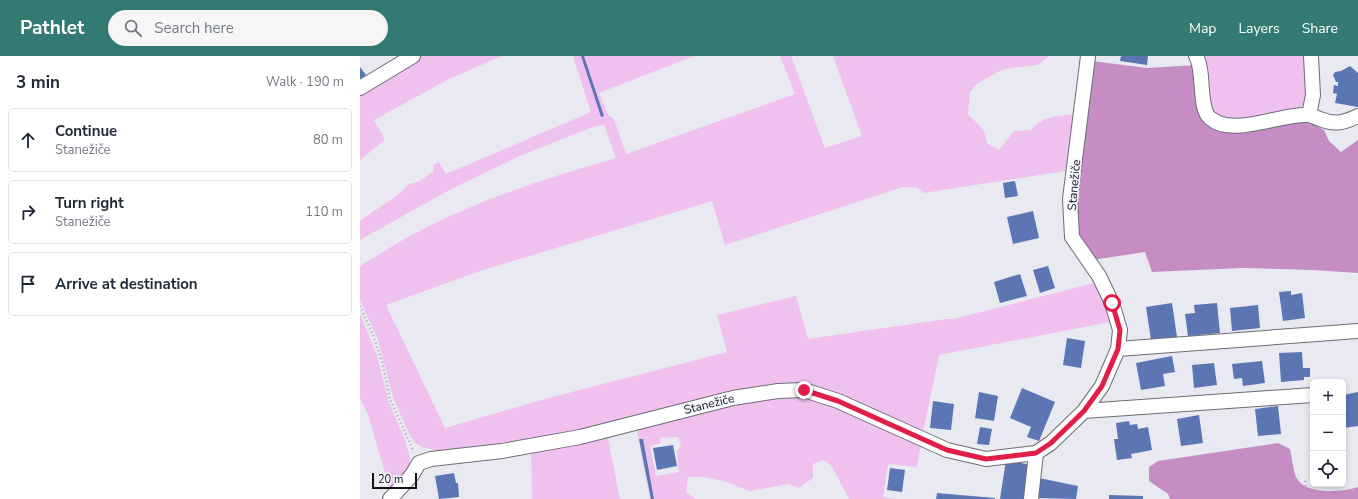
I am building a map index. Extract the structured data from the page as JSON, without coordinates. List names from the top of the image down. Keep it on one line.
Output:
{"streets":{"street":["Stanežiče"]},"scale_bar":"20 m","page":{"header":"Pathlet","search":"Search here","nav":["Map","Layers","Share"],"heading":["3 min","Walk · 190 m"],"list":[["Continue","Stanežiče","80 m"],["Turn right","Stanežiče","110 m"],"Arrive at destination"],"map_buttons":["+","−"],"scale":"20 m"}}
